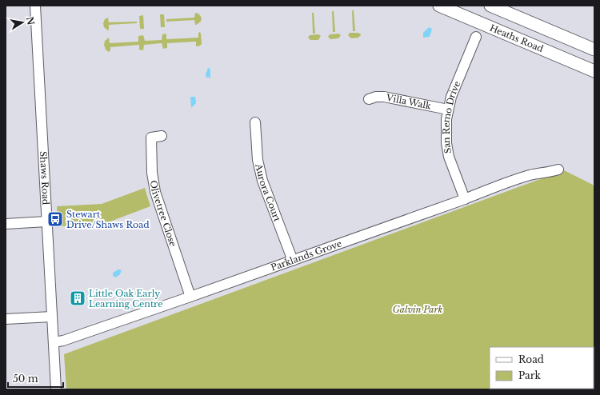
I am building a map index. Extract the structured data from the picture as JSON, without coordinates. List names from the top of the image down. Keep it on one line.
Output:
{"streets":{"main road":["Heaths Road"],"street":["Villa Walk","San Remo Drive","Shaws Road","Aurora Court","Olivetree Close","Parklands Grove"]},"crossings":[["Villa Walk","San Remo Drive"],["San Remo Drive","Parklands Grove"],["Shaws Road","Parklands Grove"],["Aurora Court","Parklands Grove"],["Olivetree Close","Parklands Grove"]],"parks":["Galvin Park"],"places":{"bus stop":["Stewart Drive/Shaws Road"],"building":["Little Oak Early Learning Centre"]},"legend":["Road","Park"],"scale_bar":"50 m","north":"right"}
